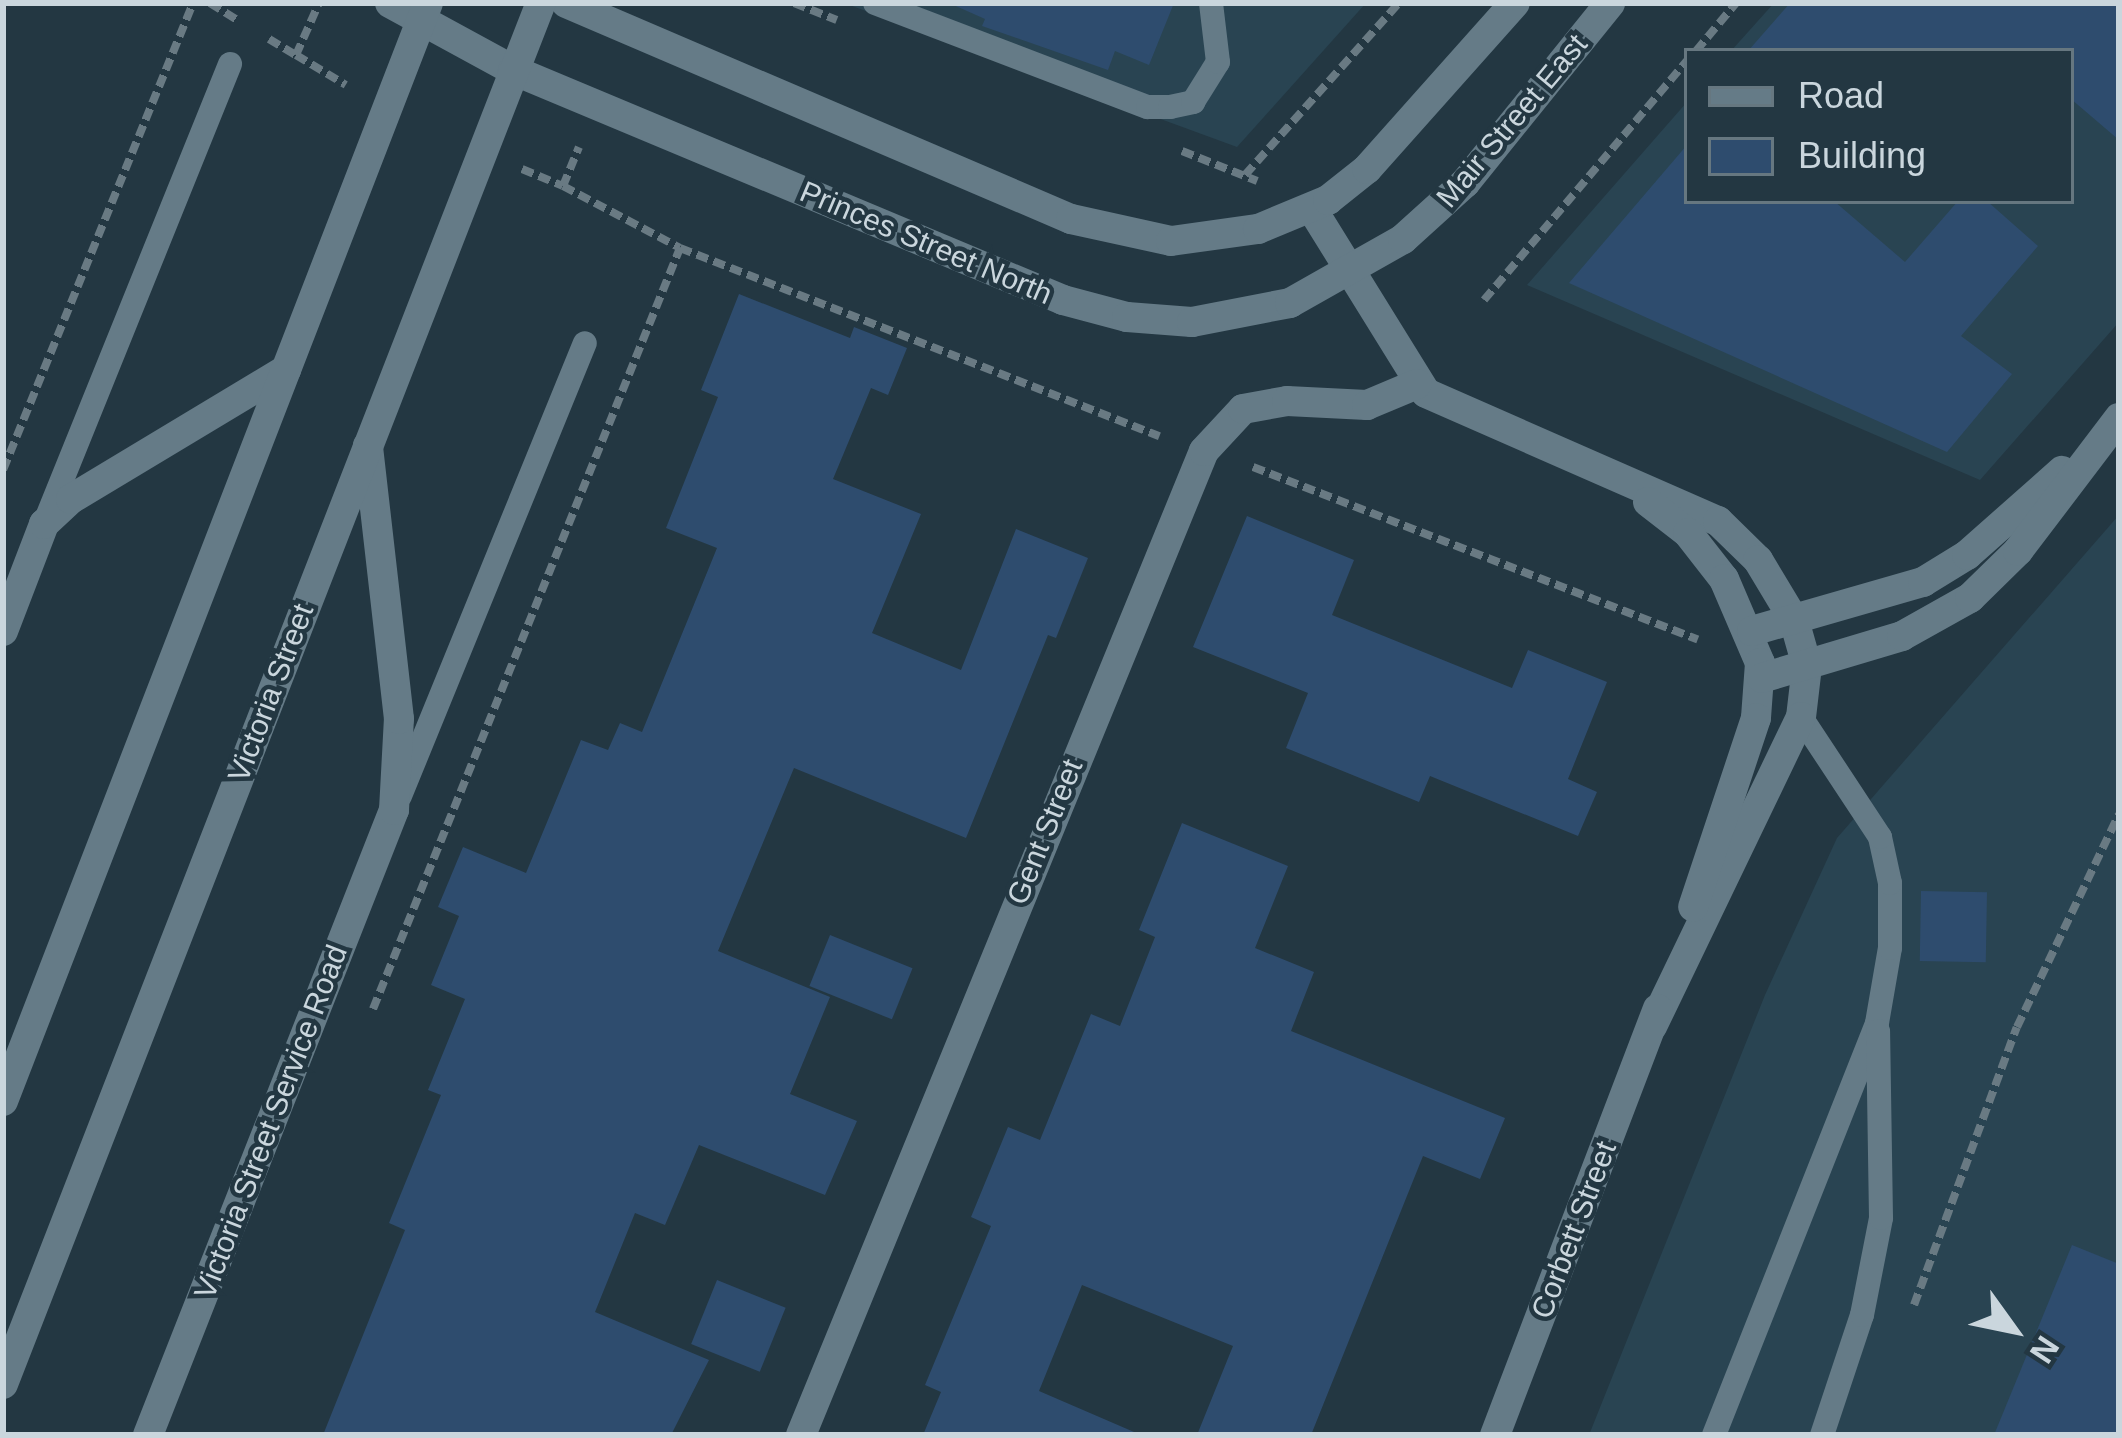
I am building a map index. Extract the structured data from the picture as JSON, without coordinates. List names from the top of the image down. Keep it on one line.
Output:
{"streets":{"street":["Mair Street East","Princes Street North","Victoria Street","Gent Street","Victoria Street Service Road","Corbett Street"]},"crossings":[["Mair Street East","Princes Street North"],["Princes Street North","Victoria Street"],["Victoria Street","Victoria Street Service Road"]],"legend":["Road","Building"],"north":"bottom right"}
